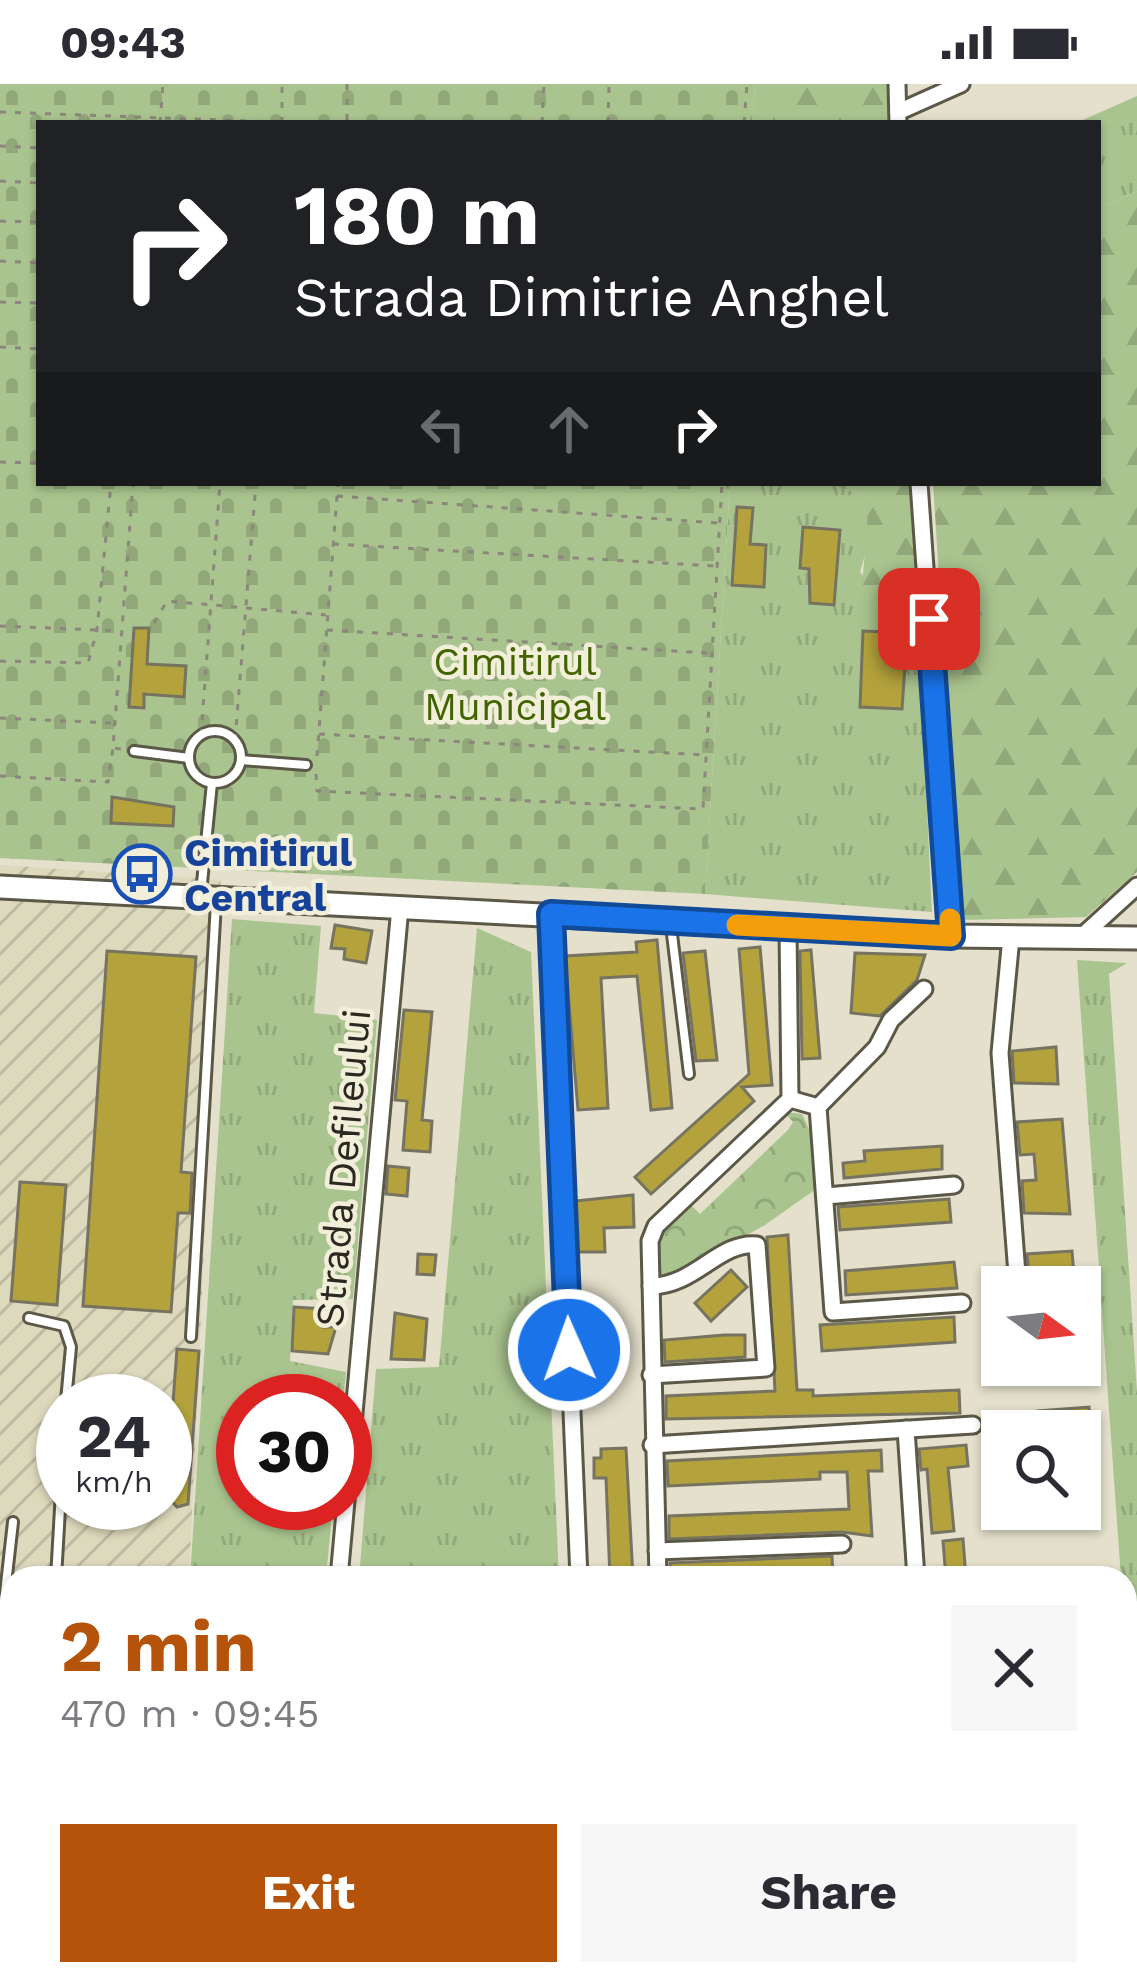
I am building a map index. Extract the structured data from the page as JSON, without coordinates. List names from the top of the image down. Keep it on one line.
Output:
{"streets":{"street":["Strada Defileului"]},"parks":["Cimitirul Municipal"],"places":{"bus stop":["Cimitirul Central"]},"north":"right","page":{"status":"09:43","turn":["180 m","Strada Dimitrie Anghel"],"speed":"24 km/h","limit":"30","heading":["2 min","470 m · 09:45"],"buttons":["Exit","Share"]}}
